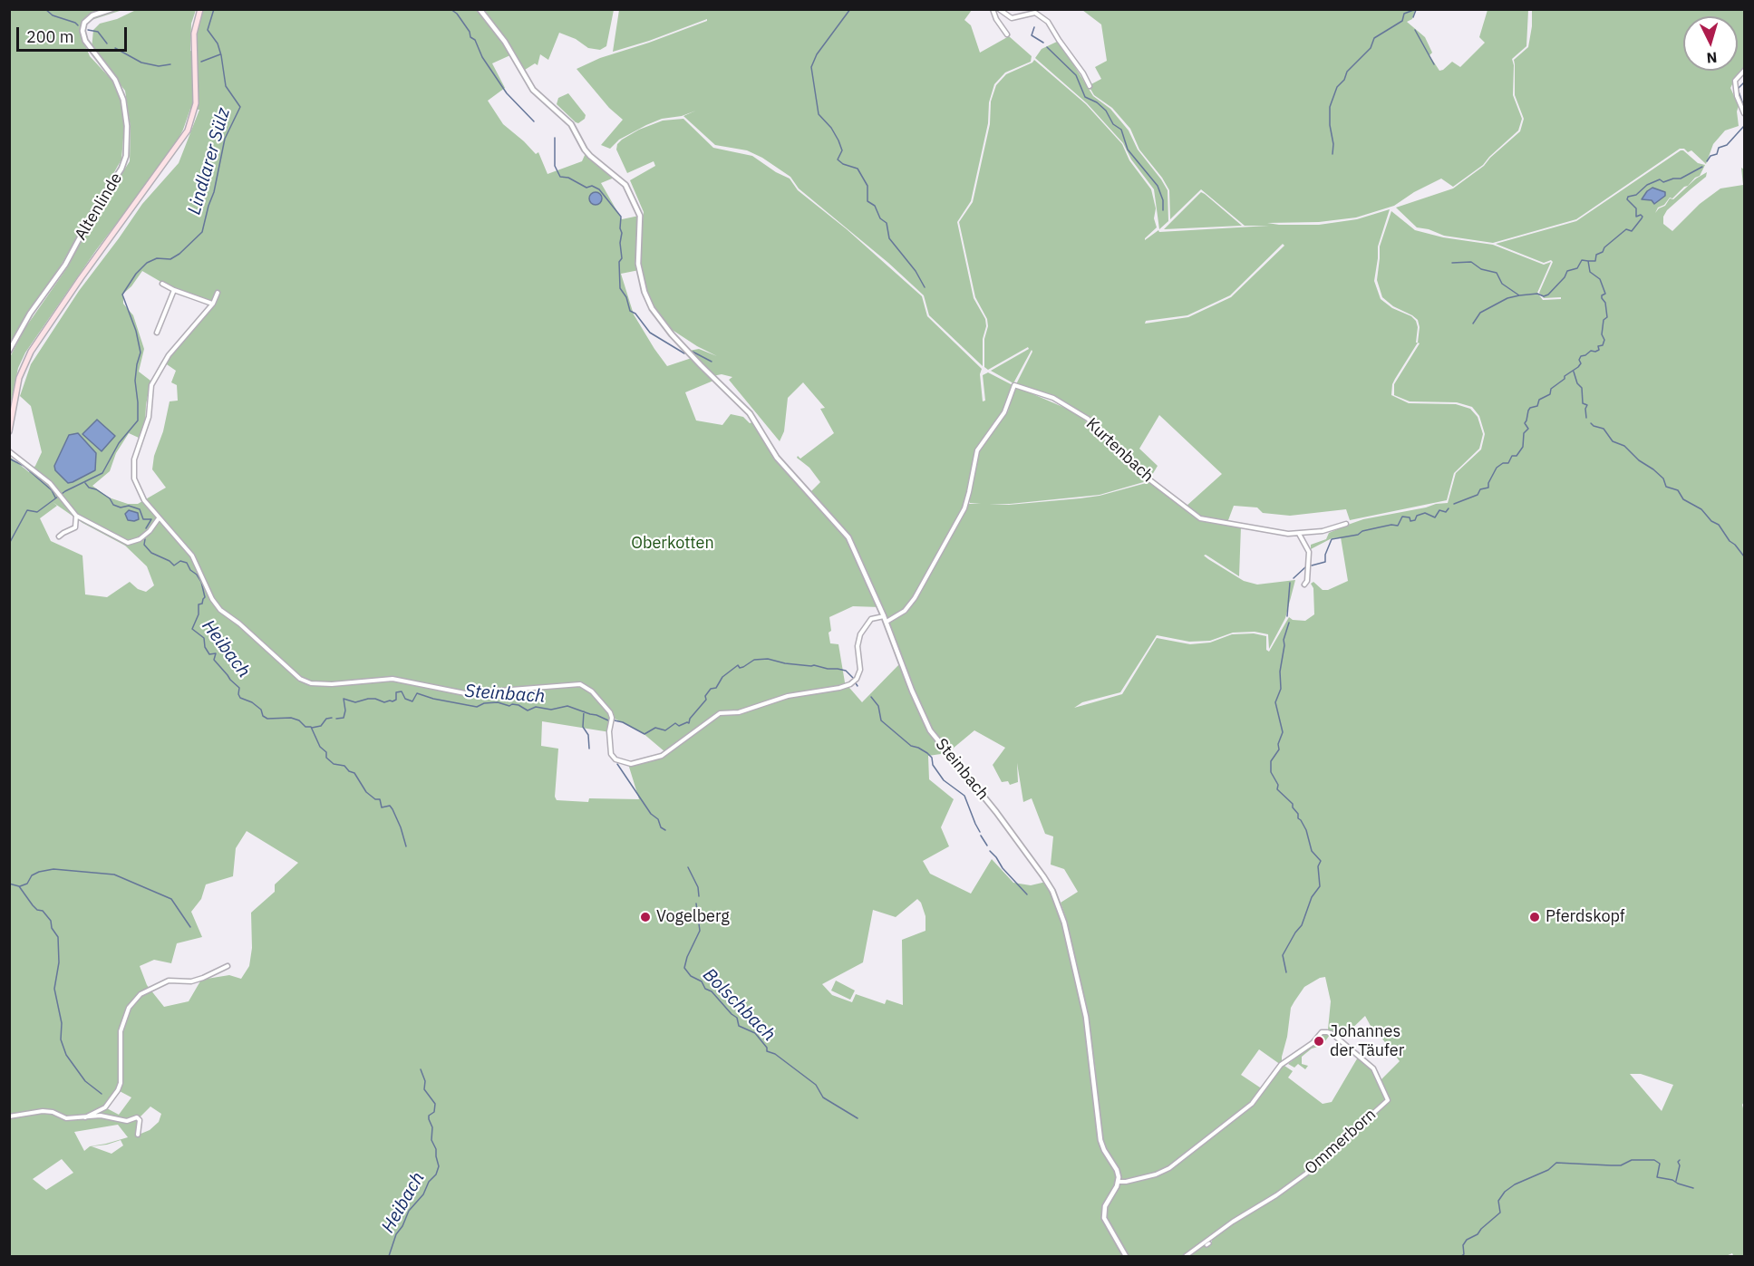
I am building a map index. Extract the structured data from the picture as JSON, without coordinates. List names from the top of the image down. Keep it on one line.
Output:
{"streets":{"street":["Altenlinde","Kurtenbach","Steinbach","Ommerborn"]},"crossings":[["Kurtenbach","Steinbach"],["Steinbach","Ommerborn"]],"water":["Lindlarer Sülz","Heibach","Steinbach","Bolschbach"],"parks":["Oberkotten"],"places":["Vogelberg","Pferdskopf","Johannes der Täufer"],"scale_bar":"200 m","north":"bottom"}
